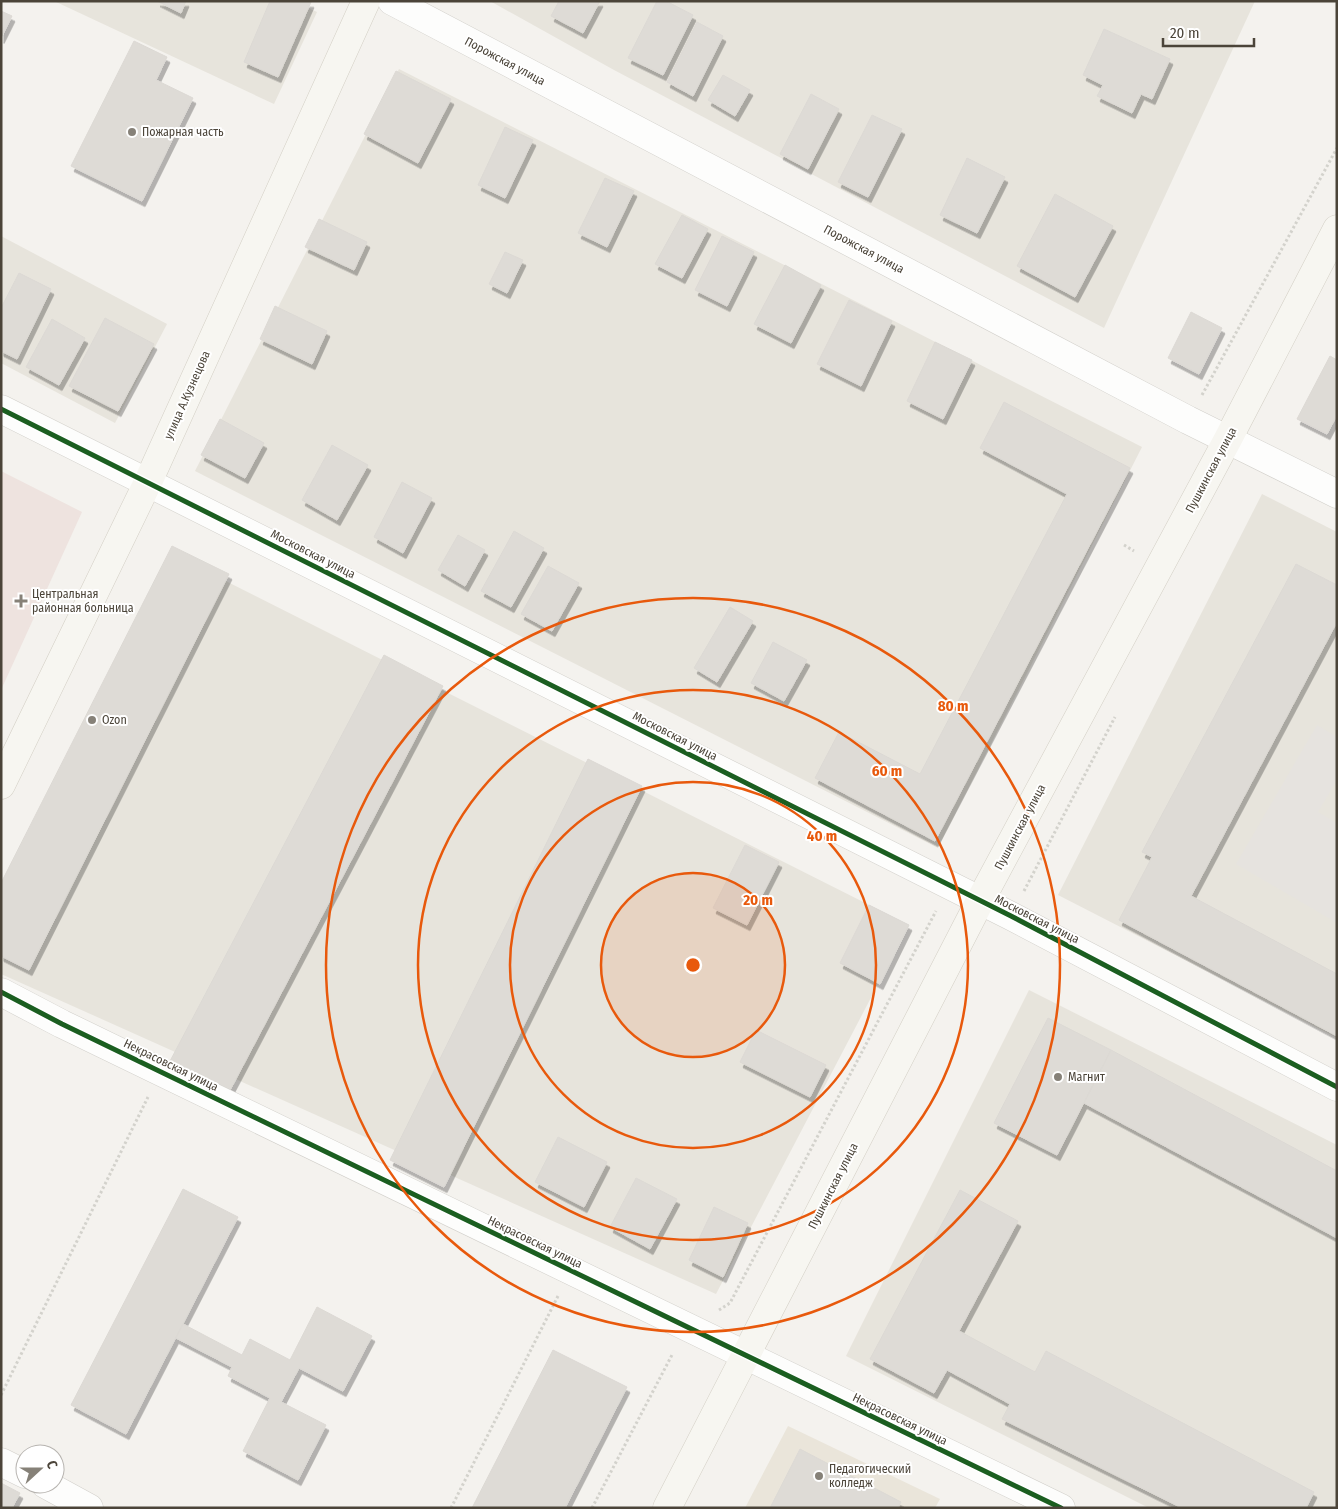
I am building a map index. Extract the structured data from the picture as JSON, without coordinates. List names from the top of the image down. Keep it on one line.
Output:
{"streets":{"main road":["улица А.Кузнецова","Пушкинская улица"],"street":["Порожская улица","Московская улица","Некрасовская улица"]},"crossings":[["Порожская улица","Пушкинская улица"],["улица А.Кузнецова","Московская улица"],["Пушкинская улица","Московская улица"],["Пушкинская улица","Некрасовская улица"]],"places":{"other":["Пожарная часть","Ozon","Магнит","Педагогический колледж"],"health":["Центральная районная больница"]},"scale_bar":"20 m","north":"right","rings":["80 m","60 m","40 m","20 m"]}
